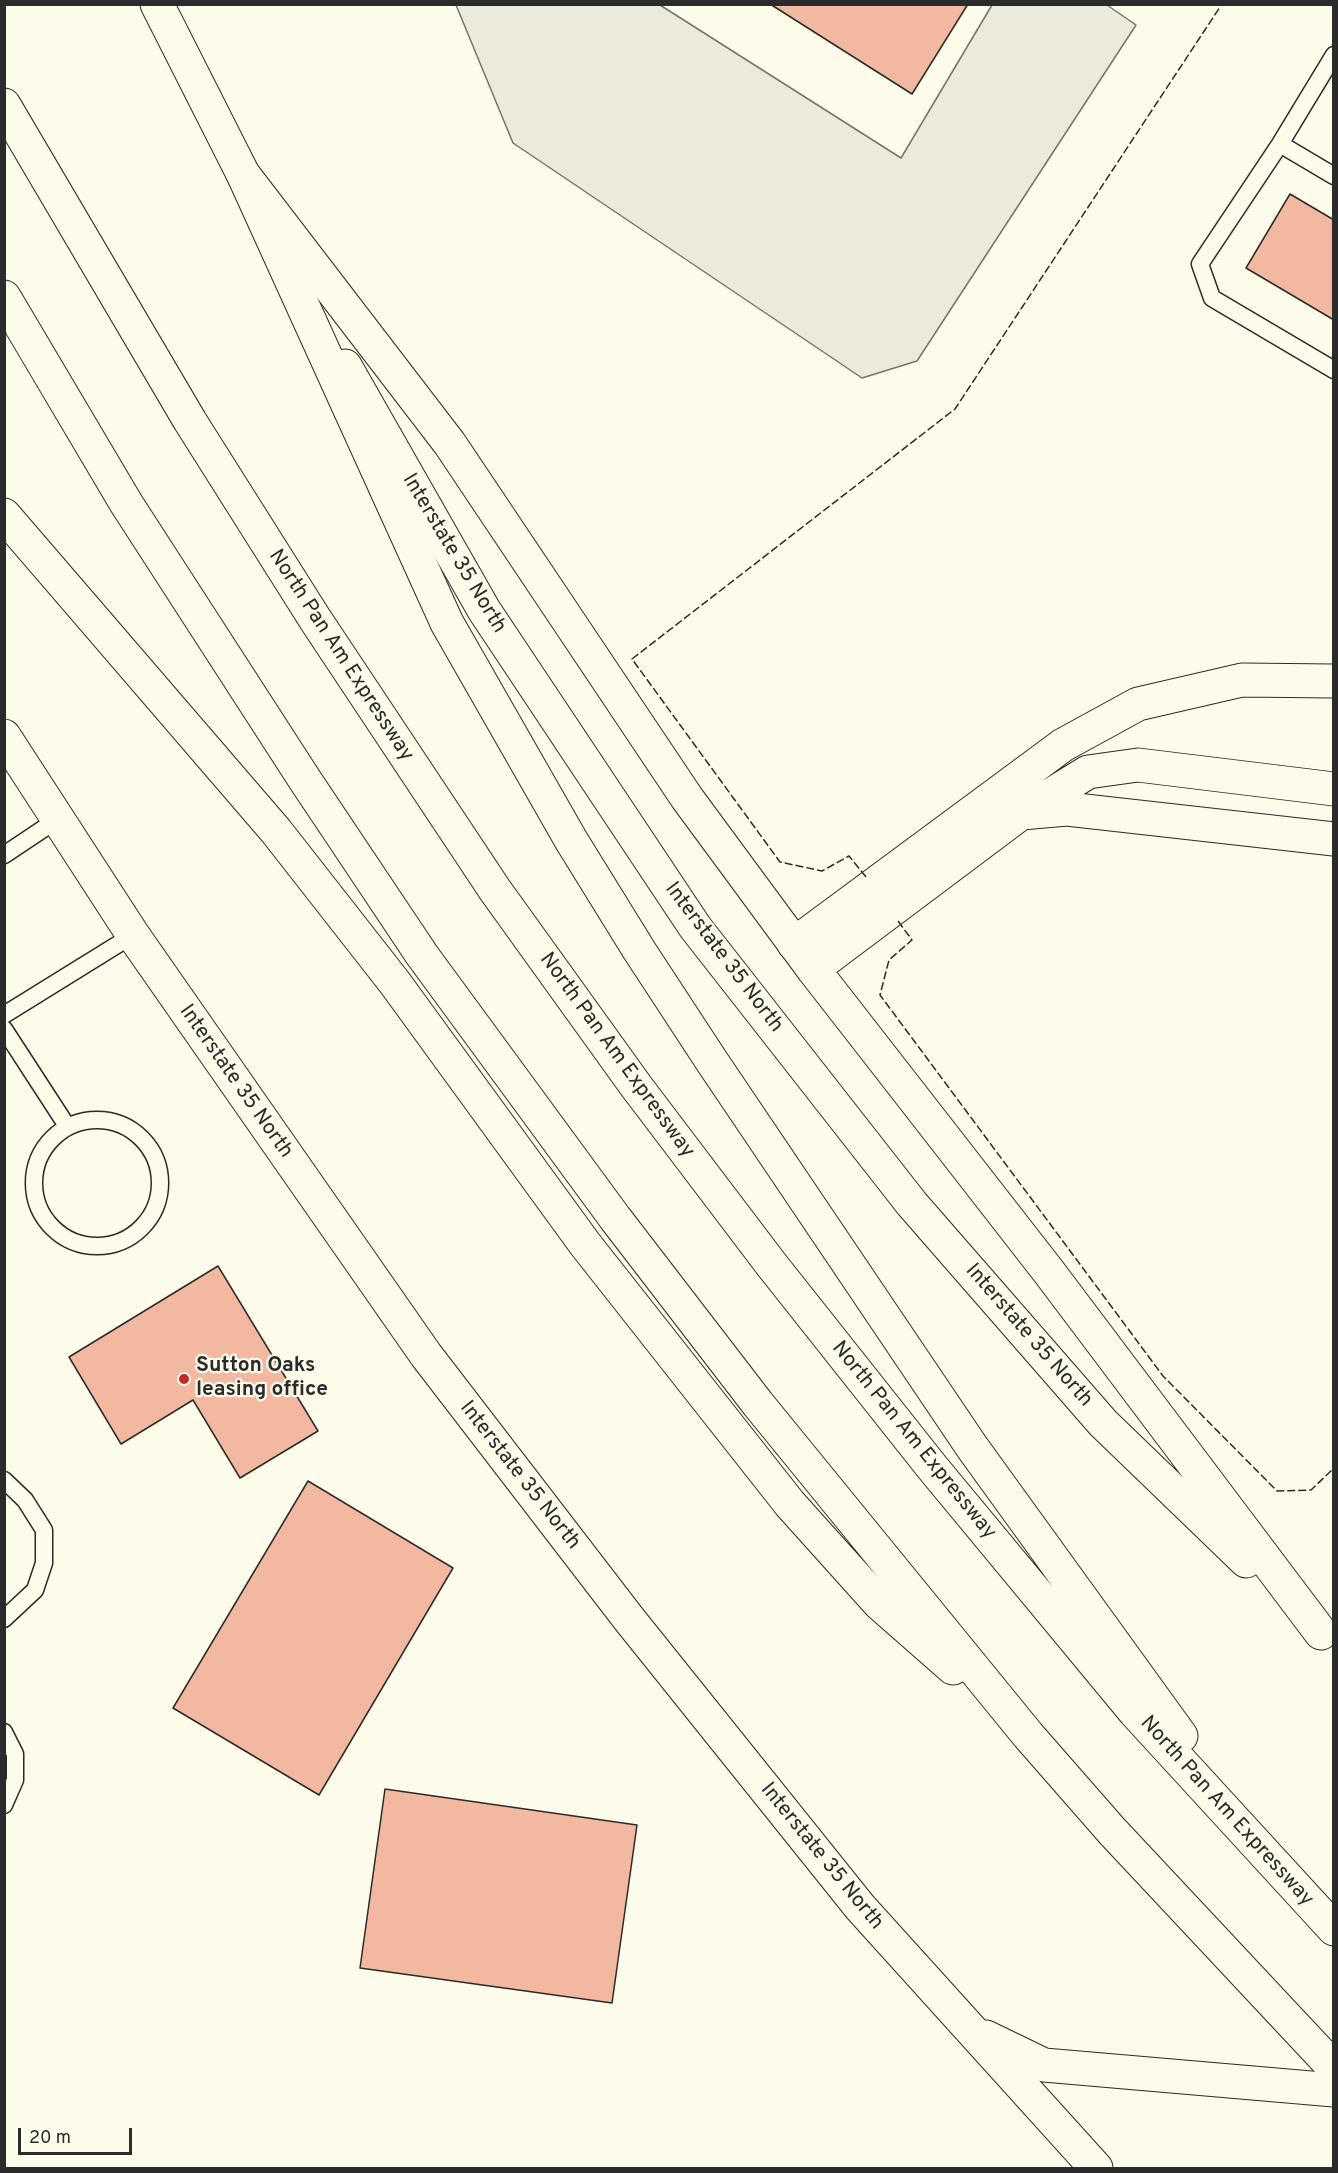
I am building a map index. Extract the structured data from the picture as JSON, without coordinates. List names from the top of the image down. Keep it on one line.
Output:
{"streets":{"main road":["Interstate 35 North","North Pan Am Expressway"]},"places":["Sutton Oaks leasing office"],"scale_bar":"20 m"}
